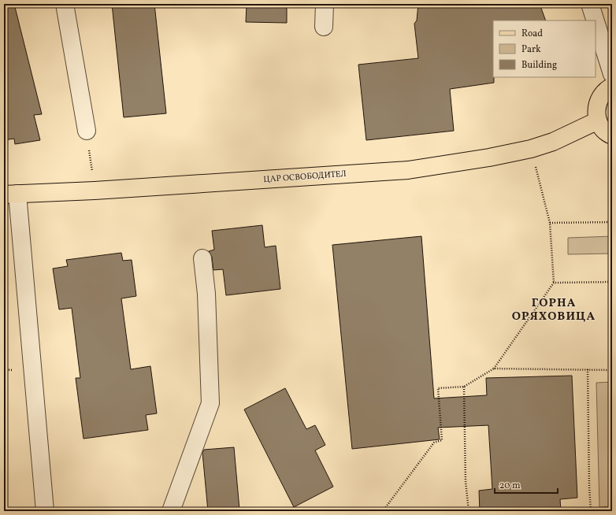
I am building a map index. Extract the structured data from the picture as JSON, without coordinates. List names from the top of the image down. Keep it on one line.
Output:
{"streets":{"main road":["ЦАР ОСВОБОДИТЕЛ"]},"districts":["ГОРНА ОРЯХОВИЦА"],"legend":["Road","Park","Building"],"scale_bar":"20 m"}
